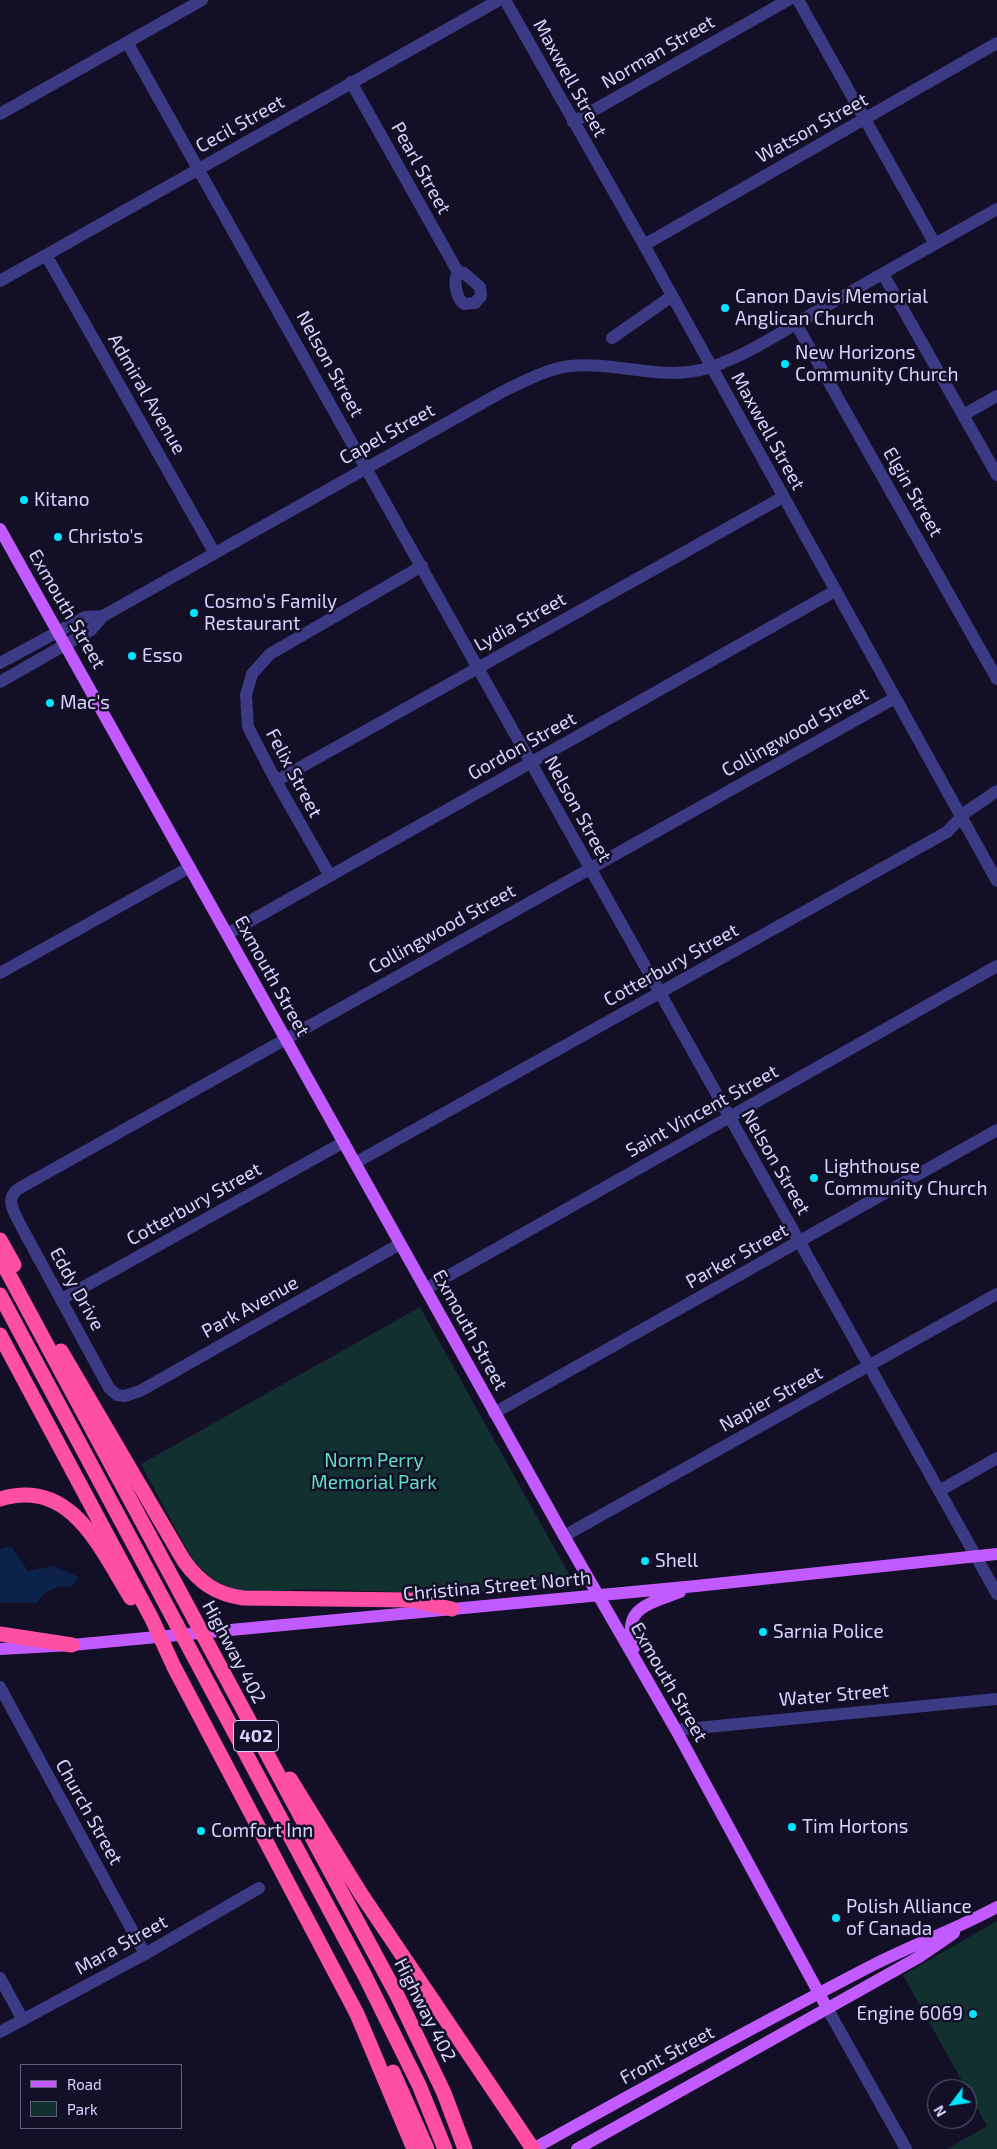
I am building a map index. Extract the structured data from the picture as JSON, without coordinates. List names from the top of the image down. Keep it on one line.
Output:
{"streets":{"highway":["Highway 402","402"],"main road":["Exmouth Street","Christina Street North","Front Street"],"street":["Norman Street","Maxwell Street","Cecil Street","Watson Street","Pearl Street","Nelson Street","Admiral Avenue","Capel Street","Elgin Street","Lydia Street","Collingwood Street","Gordon Street","Felix Street","Cotterbury Street","Saint Vincent Street","Parker Street","Eddy Drive","Park Avenue","Napier Street","Water Street","Church Street","Mara Street"]},"crossings":[["Norman Street","Maxwell Street"],["Maxwell Street","Watson Street"],["Maxwell Street","Capel Street"],["Maxwell Street","Lydia Street"],["Maxwell Street","Collingwood Street"],["Maxwell Street","Gordon Street"],["Maxwell Street","Cotterbury Street"],["Cecil Street","Pearl Street"],["Cecil Street","Nelson Street"],["Cecil Street","Admiral Avenue"],["Nelson Street","Capel Street"],["Nelson Street","Lydia Street"],["Nelson Street","Collingwood Street"],["Nelson Street","Gordon Street"],["Nelson Street","Felix Street"],["Nelson Street","Cotterbury Street"],["Nelson Street","Saint Vincent Street"],["Nelson Street","Parker Street"],["Nelson Street","Napier Street"],["Nelson Street","Christina Street North"],["Admiral Avenue","Capel Street"],["Capel Street","Elgin Street"],["Capel Street","Exmouth Street"],["Exmouth Street","Collingwood Street"],["Exmouth Street","Gordon Street"],["Exmouth Street","Cotterbury Street"],["Exmouth Street","Saint Vincent Street"],["Exmouth Street","Parker Street"],["Exmouth Street","Park Avenue"],["Exmouth Street","Napier Street"],["Exmouth Street","Christina Street North"],["Exmouth Street","Water Street"],["Exmouth Street","Front Street"],["Lydia Street","Felix Street"],["Collingwood Street","Eddy Drive"],["Gordon Street","Felix Street"],["Cotterbury Street","Eddy Drive"],["Eddy Drive","Park Avenue"],["Church Street","Mara Street"]],"parks":["Norm Perry Memorial Park"],"places":["Canon Davis Memorial Anglican Church","New Horizons Community Church","Kitano","Christo's","Cosmo's Family Restaurant","Esso","Mac's","Lighthouse Community Church","Shell","Sarnia Police","Tim Hortons","Comfort Inn","Polish Alliance of Canada","Engine 6069"],"legend":["Road","Park"],"north":"bottom left"}
